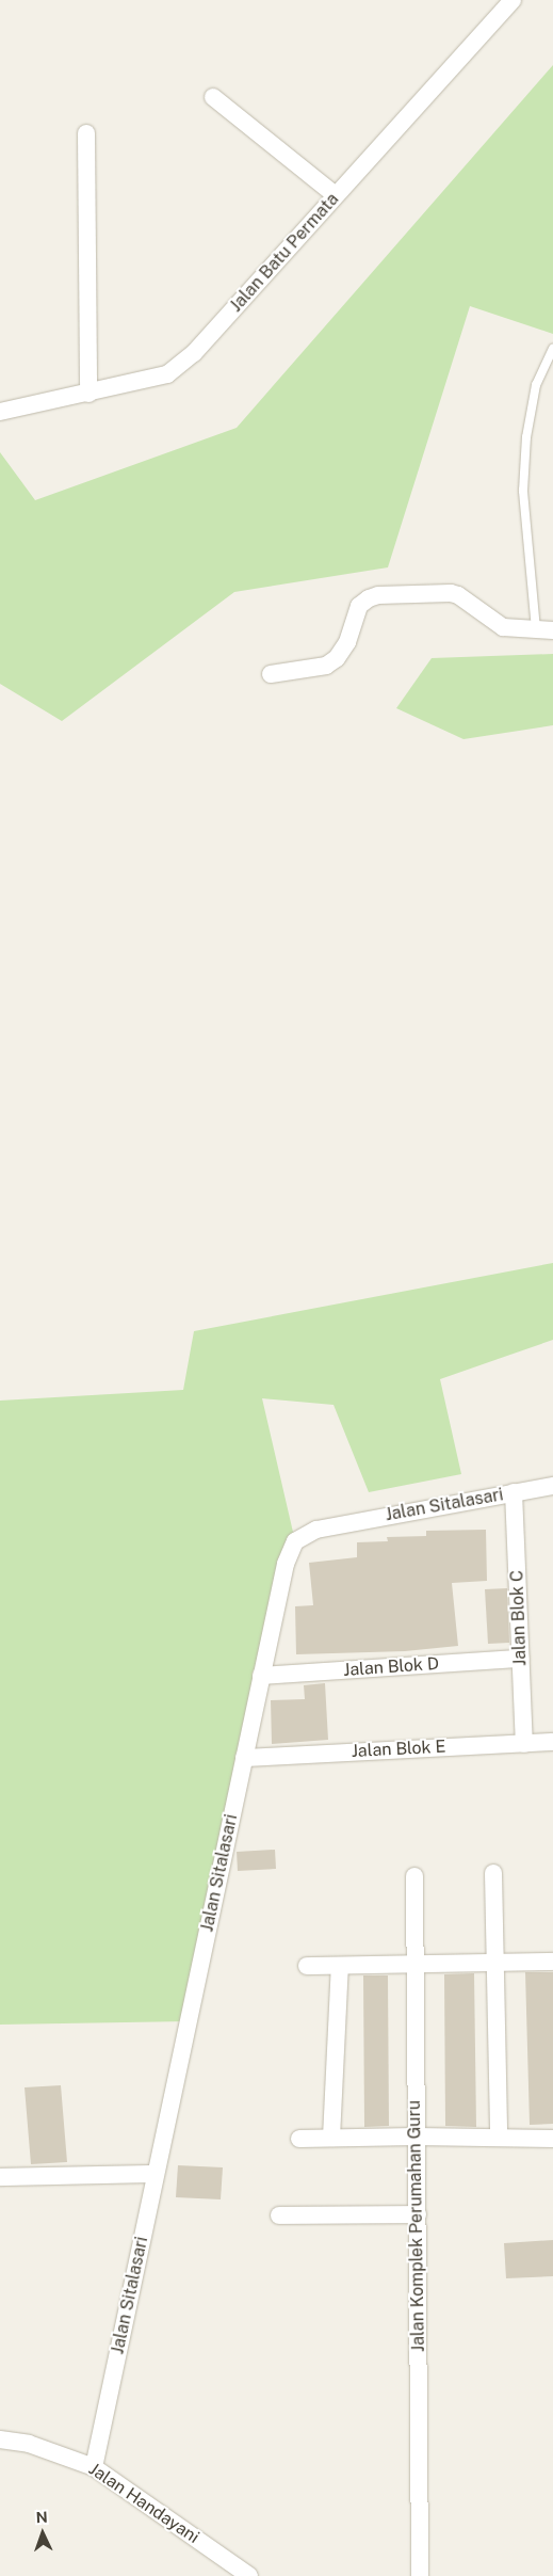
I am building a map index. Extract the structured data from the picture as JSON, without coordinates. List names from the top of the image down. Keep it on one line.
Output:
{"streets":{"street":["Jalan Batu Permata","Jalan Sitalasari","Jalan Blok C","Jalan Blok D","Jalan Blok E","Jalan Komplek Perumahan Guru","Jalan Handayani"]},"crossings":[["Jalan Sitalasari","Jalan Blok C"],["Jalan Sitalasari","Jalan Blok D"],["Jalan Sitalasari","Jalan Blok E"],["Jalan Sitalasari","Jalan Handayani"],["Jalan Blok C","Jalan Blok D"],["Jalan Blok C","Jalan Blok E"]],"north":"top"}
